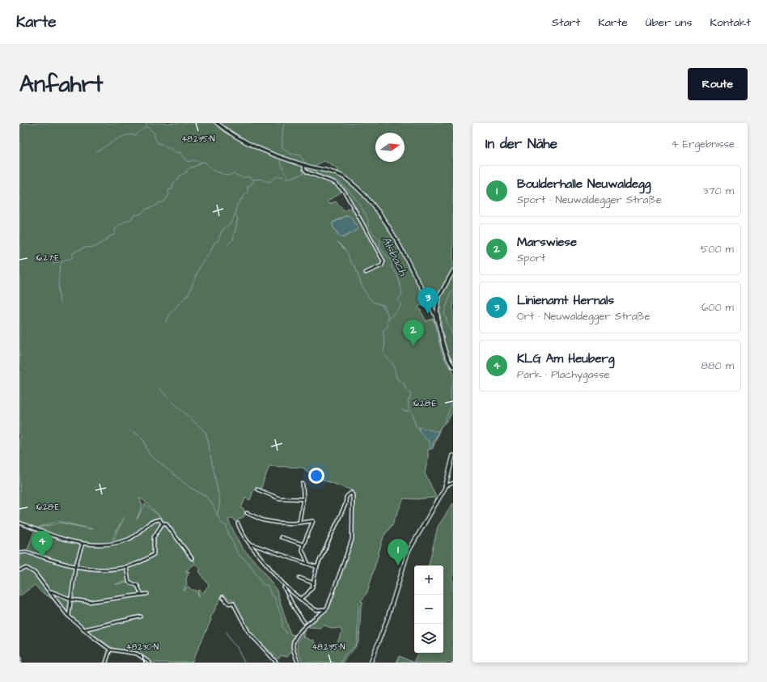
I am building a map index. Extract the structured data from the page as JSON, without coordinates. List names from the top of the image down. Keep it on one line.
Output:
{"water":["Alsbach"],"north":"right","page":{"header":"Karte","nav":["Start","Karte","Über uns","Kontakt"],"buttons":"Route","title":"Anfahrt","heading":["In der Nähe","4 Ergebnisse"],"list":[{"mark":"1","name":"Boulderhalle Neuwaldegg","note":"Sport · Neuwaldegger Straße","value":"370 m"},{"mark":"2","name":"Marswiese","note":"Sport","value":"500 m"},{"mark":"3","name":"Linienamt Hernals","note":"Ort · Neuwaldegger Straße","value":"600 m"},{"mark":"4","name":"KLG Am Heuberg","note":"Park · Plachygasse","value":"880 m"}],"pins":["3","2","4","1"],"map_buttons":["+","−"]},"coordinates":["48.235°N","16.27°E","16.28°E","48.230°N"]}
